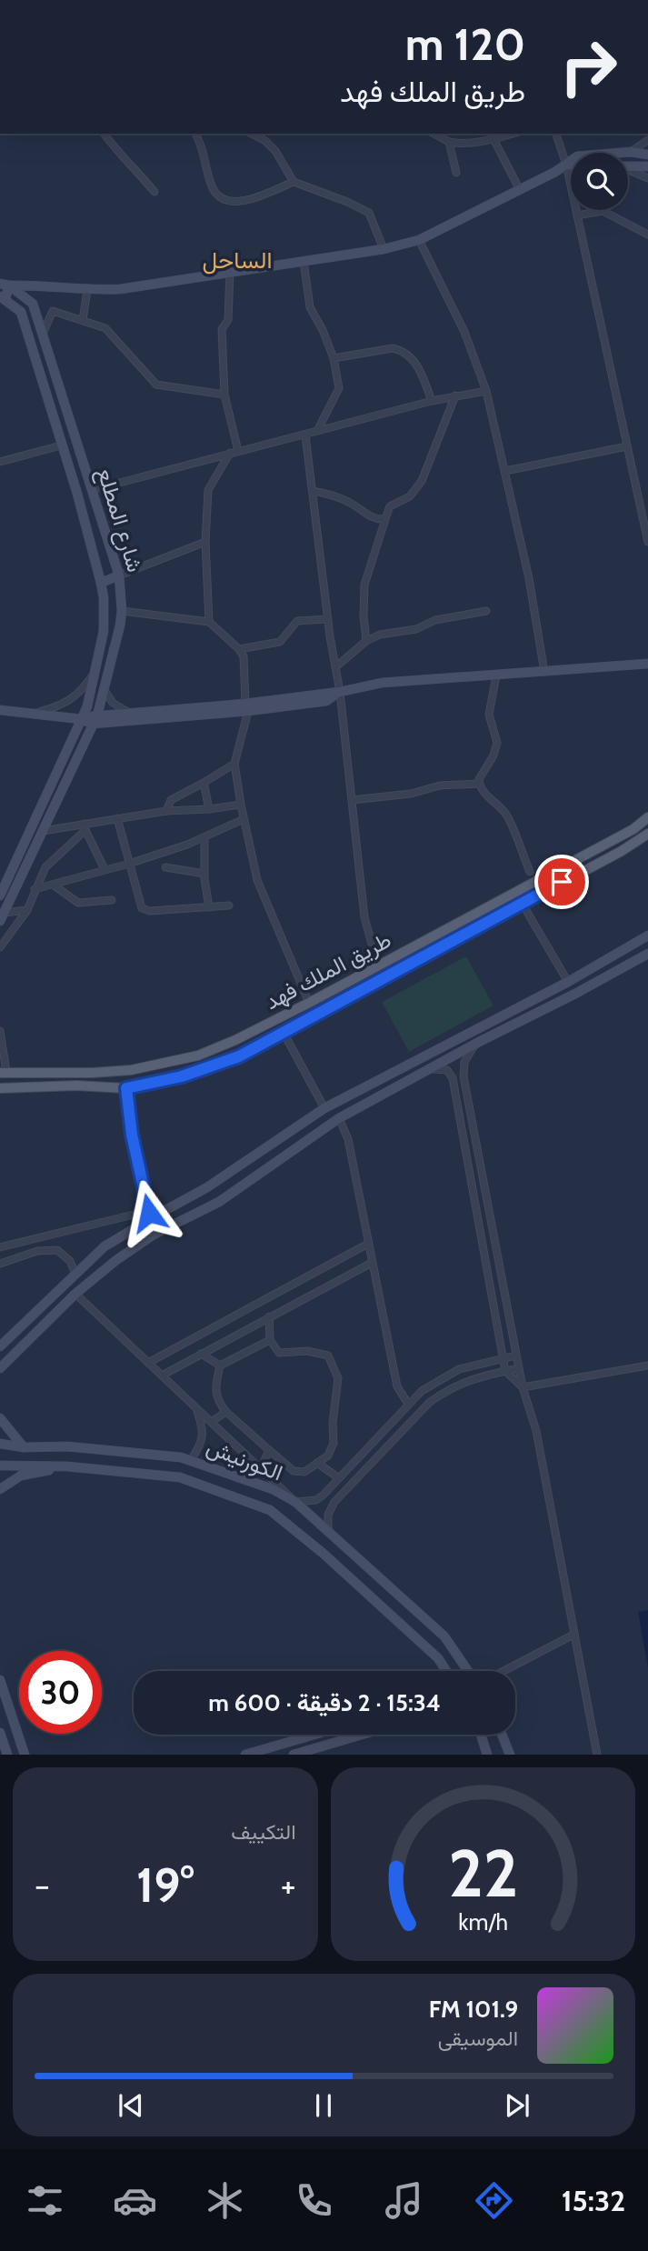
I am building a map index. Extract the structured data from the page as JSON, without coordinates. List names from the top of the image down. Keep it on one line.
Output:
{"streets":{"main road":["طريق الملك فهد"],"street":["شارع المطلع","الكورنيش"]},"districts":["الساحل"],"page":{"turn":["120 m","طريق الملك فهد"],"limit":"30","trip":"15:34 · 2 دقيقة · 600 m","tile":"التكييف","heat":["−","19°","+"],"song":["101.9 FM","الموسيقى"],"tabs":"15:32","gauge":["22","km/h"]}}
